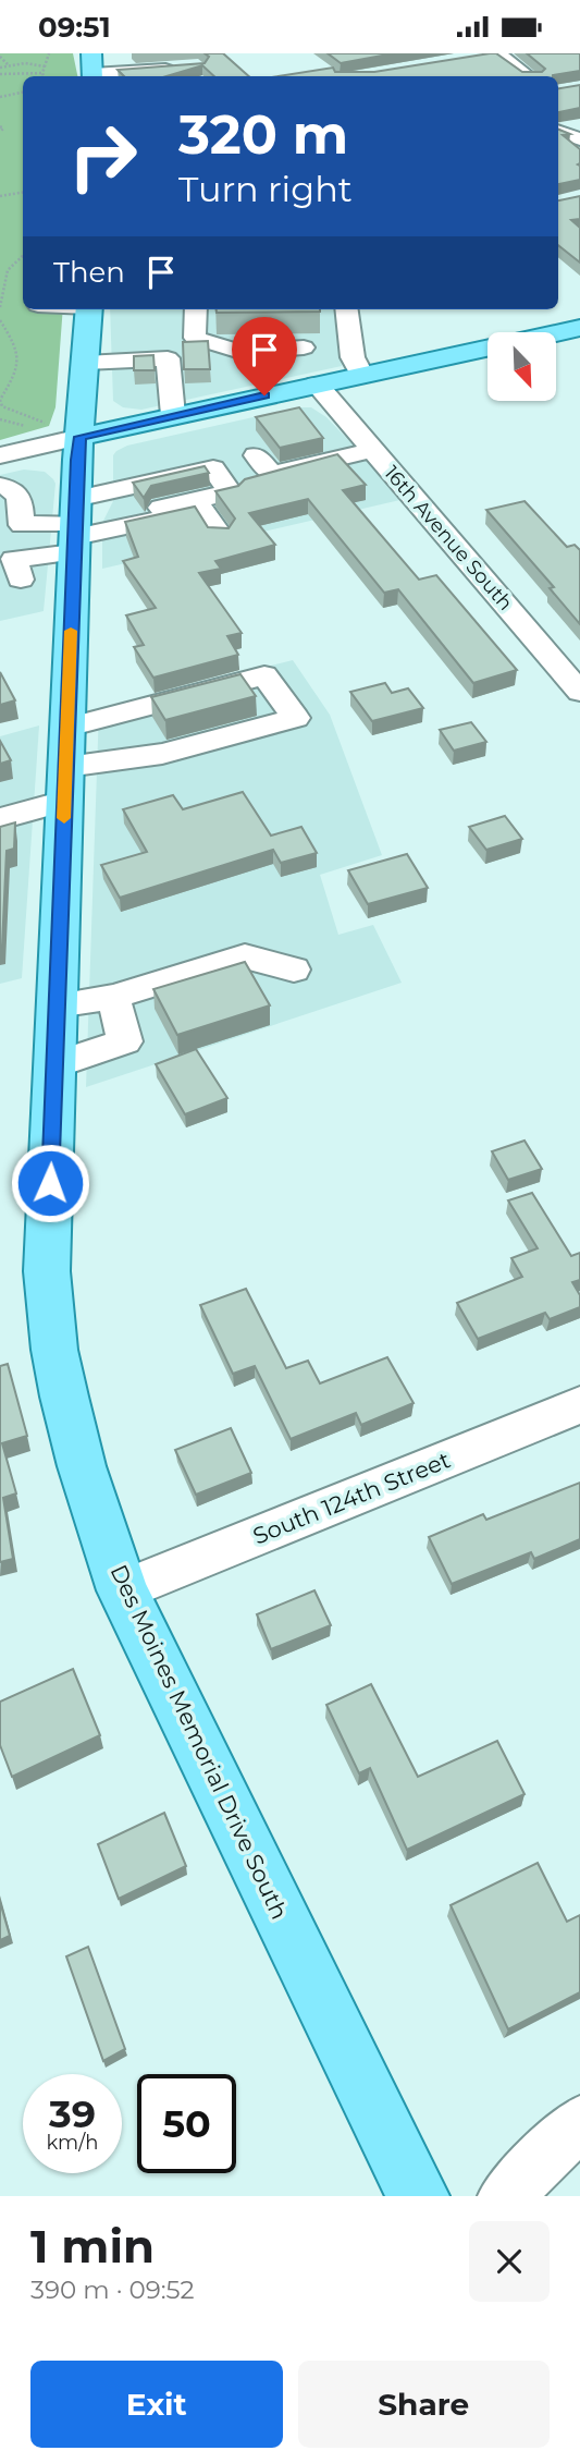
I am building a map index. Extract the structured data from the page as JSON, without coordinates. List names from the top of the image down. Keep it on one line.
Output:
{"streets":{"main road":["Des Moines Memorial Drive South"],"street":["16th Avenue South","South 124th Street"]},"crossings":[["South 124th Street","Des Moines Memorial Drive South"]],"north":"bottom right","page":{"status":"09:51","turn":["320 m","Turn right"],"then":"Then","speed":"39 km/h","limit":"50","heading":["1 min","390 m · 09:52"],"buttons":["Exit","Share"]}}
